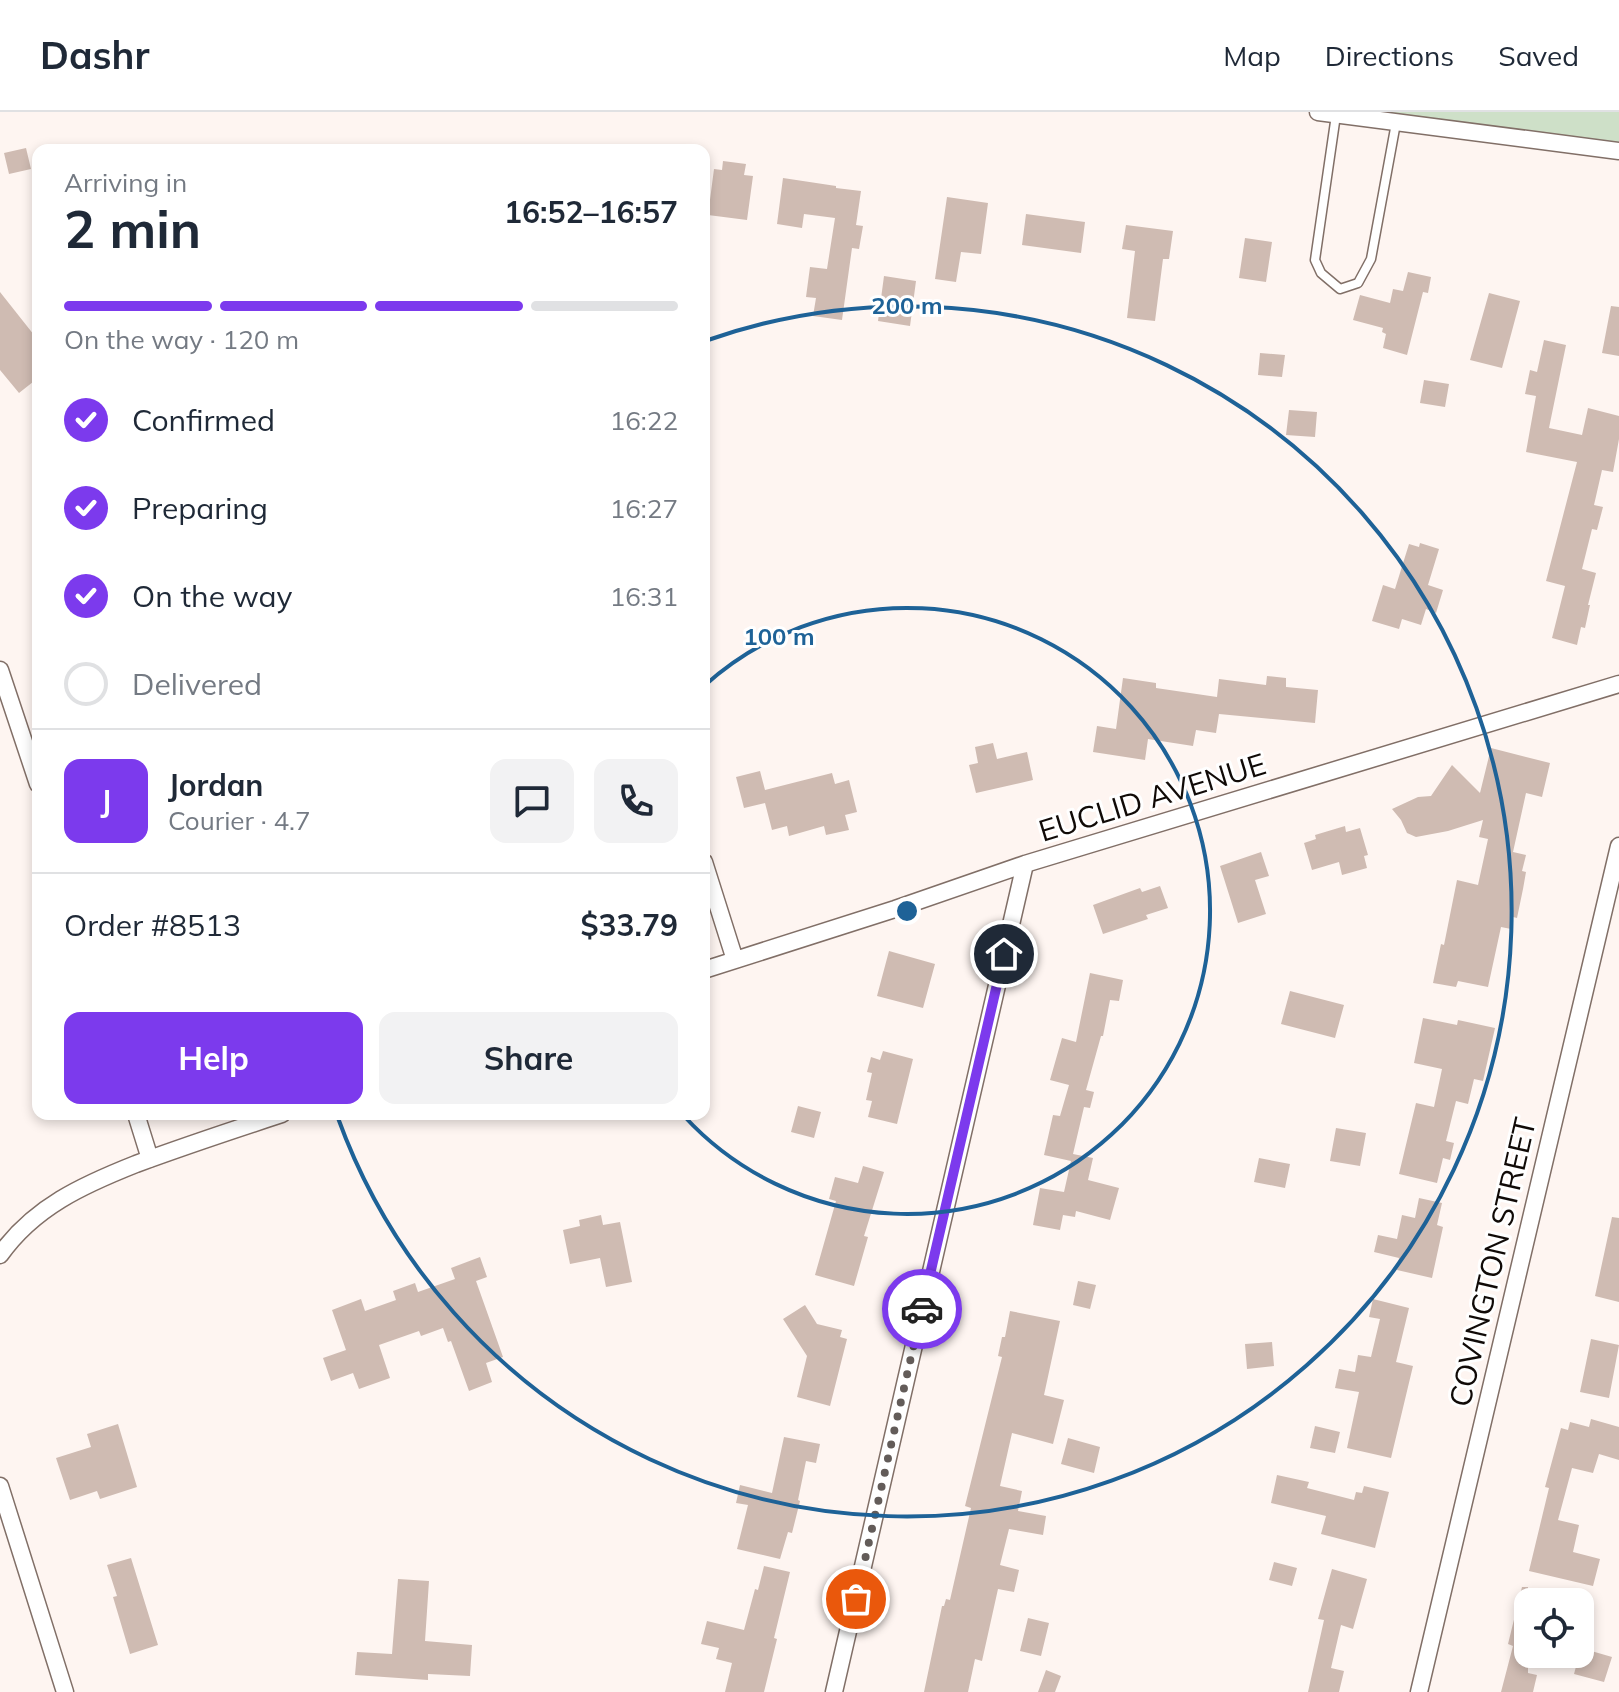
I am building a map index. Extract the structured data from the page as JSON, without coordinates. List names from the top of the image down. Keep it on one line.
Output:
{"streets":{"street":["EUCLID AVENUE","COVINGTON STREET"]},"page":{"header":"Dashr","nav":["Map","Directions","Saved"],"heading":["2 min","Arriving in","16:52–16:57"],"panel":["Jordan","Courier · 4.7","Order #8513","$33.79"],"bar":"On the way · 120 m","list":[["Confirmed","16:22"],["Preparing","16:27"],["On the way","16:31"],"Delivered"],"round":"J","buttons":["Help","Share"]},"rings":["200 m","100 m"]}
